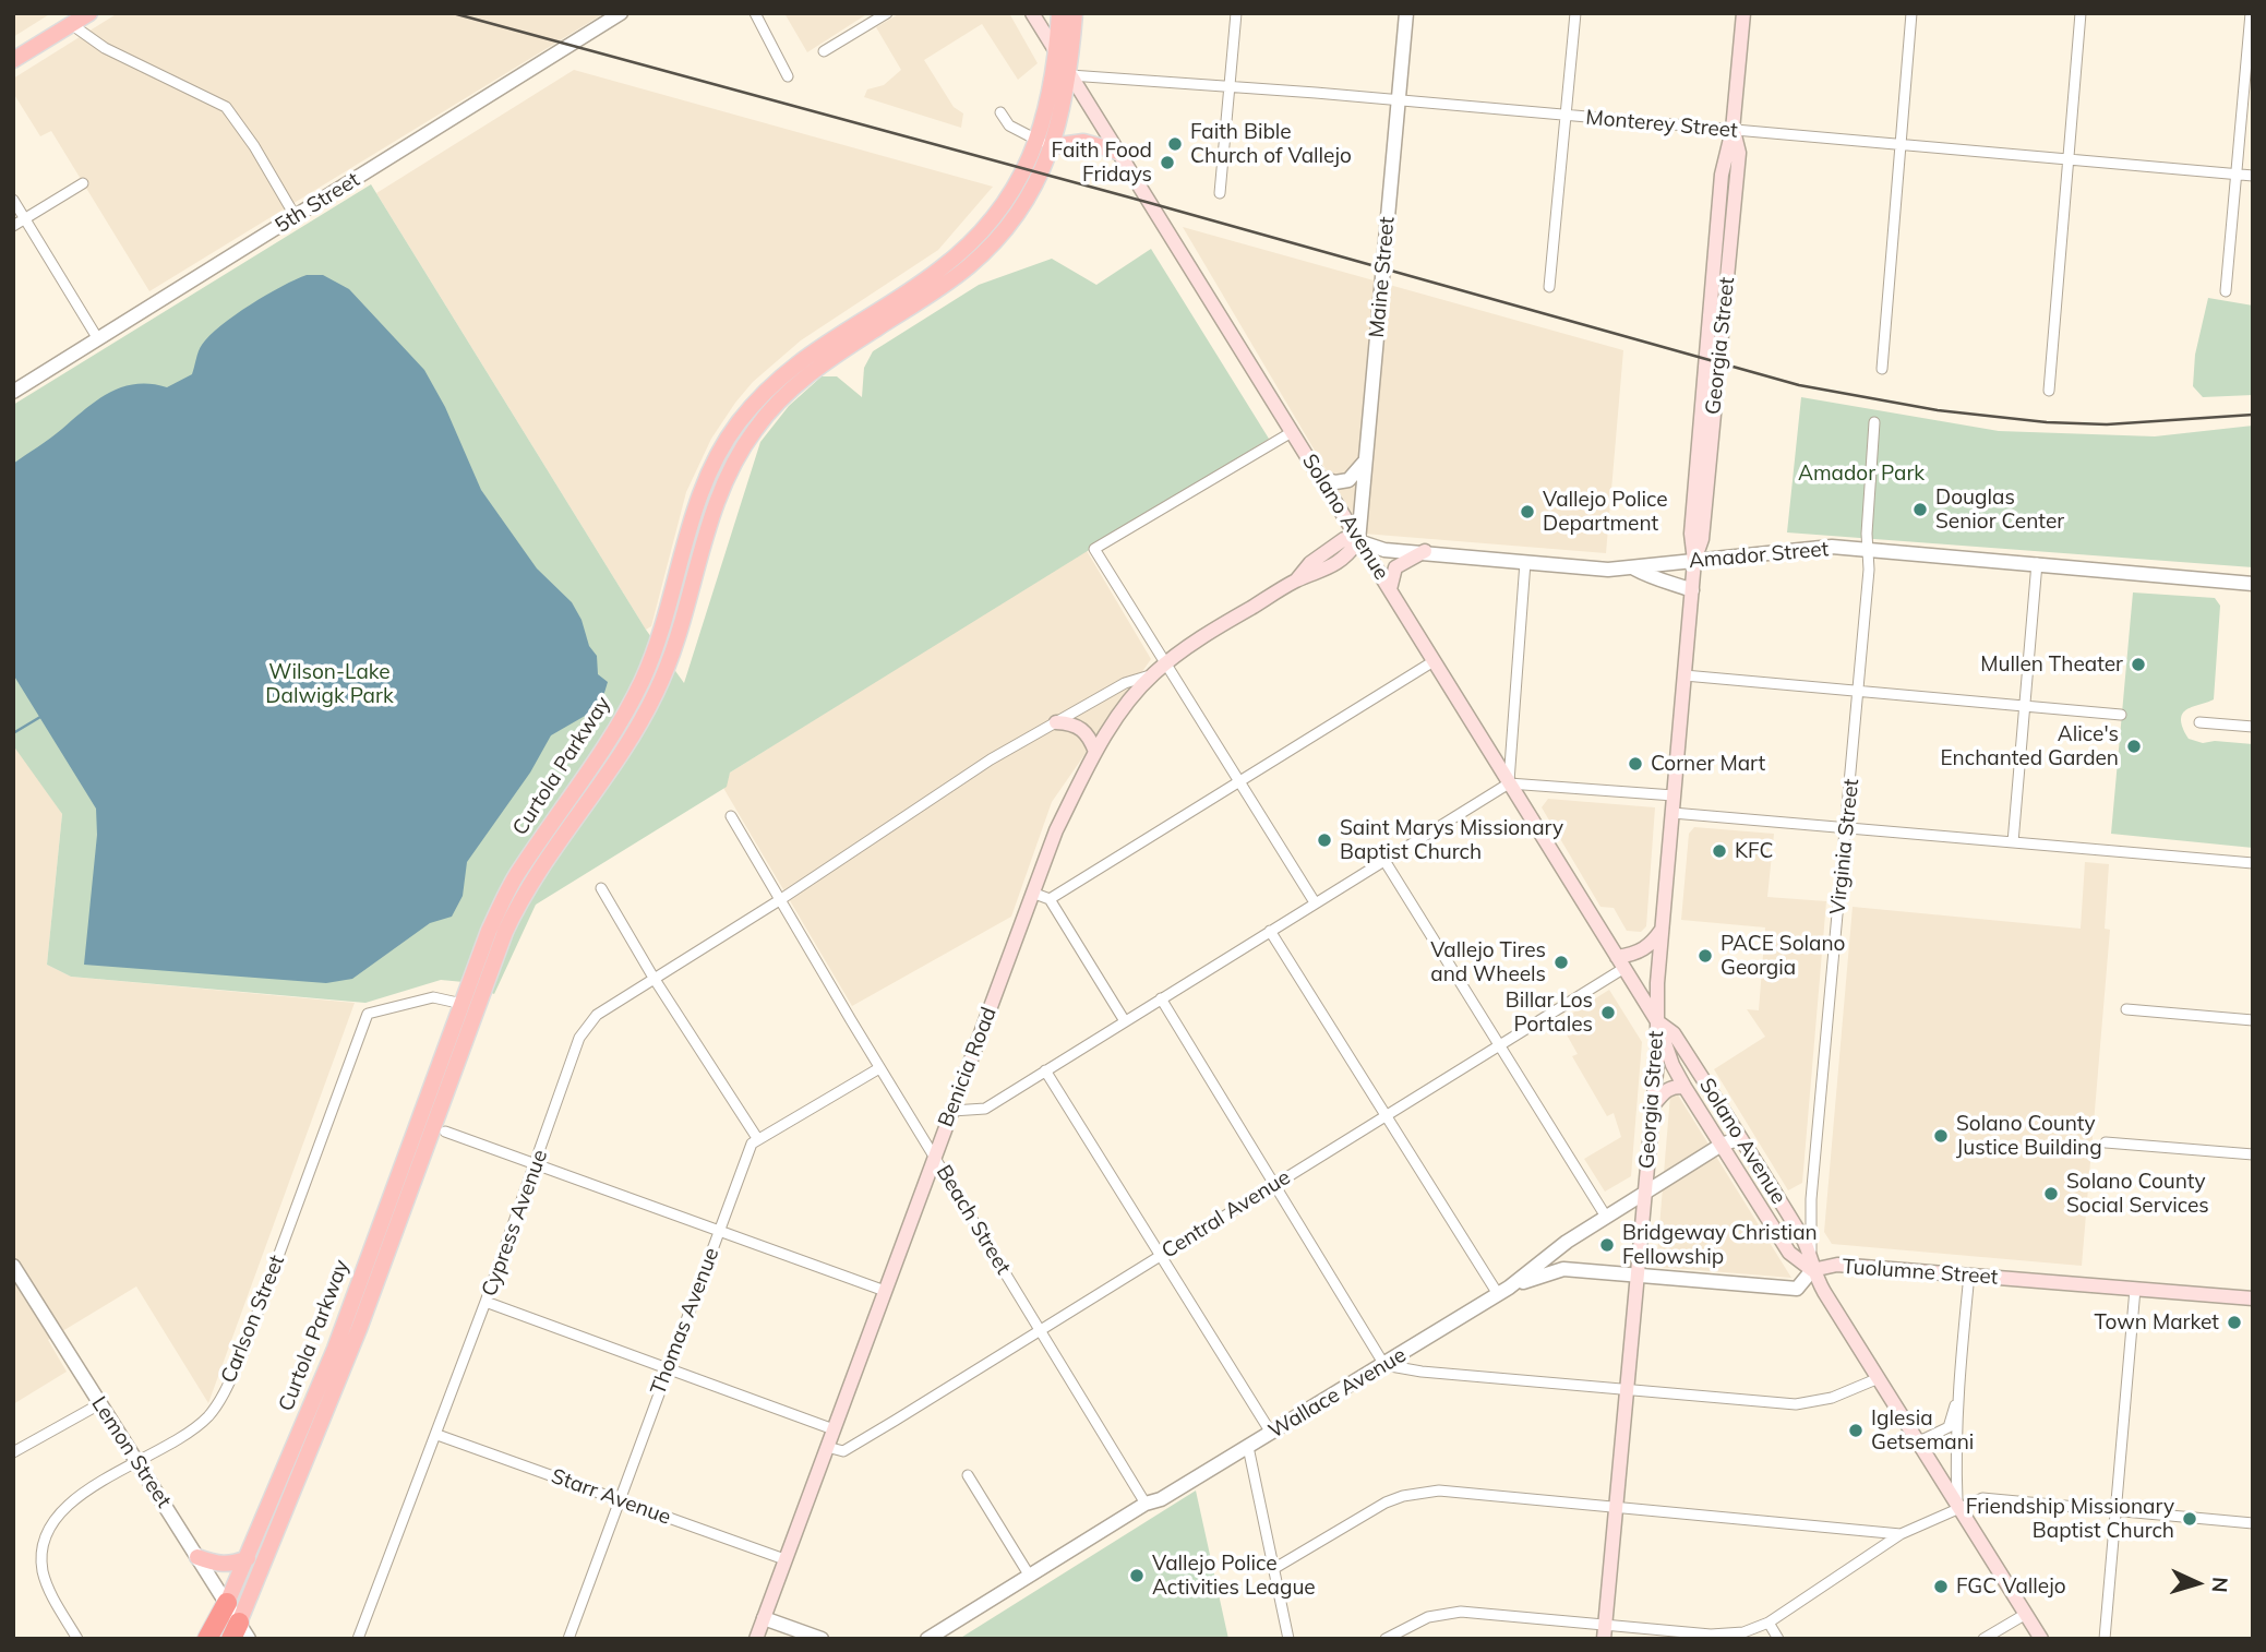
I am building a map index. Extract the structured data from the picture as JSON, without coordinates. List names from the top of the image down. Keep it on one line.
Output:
{"streets":{"highway":["Curtola Parkway"],"main road":["Georgia Street","Solano Avenue","Benicia Road","Tuolumne Street"],"street":["Monterey Street","5th Street","Maine Street","Amador Street","Virginia Street","Central Avenue","Beach Street","Cypress Avenue","Carlson Street","Thomas Avenue","Wallace Avenue","Lemon Street","Starr Avenue"]},"crossings":[["Monterey Street","Maine Street"],["Monterey Street","Georgia Street"],["Monterey Street","Solano Avenue"],["Monterey Street","Curtola Parkway"],["Maine Street","Solano Avenue"],["Maine Street","Amador Street"],["Maine Street","Benicia Road"],["Georgia Street","Solano Avenue"],["Georgia Street","Amador Street"],["Georgia Street","Tuolumne Street"],["Georgia Street","Wallace Avenue"],["Solano Avenue","Amador Street"],["Solano Avenue","Curtola Parkway"],["Solano Avenue","Virginia Street"],["Solano Avenue","Benicia Road"],["Solano Avenue","Central Avenue"],["Solano Avenue","Tuolumne Street"],["Solano Avenue","Wallace Avenue"],["Amador Street","Virginia Street"],["Amador Street","Benicia Road"],["Curtola Parkway","Carlson Street"],["Curtola Parkway","Lemon Street"],["Virginia Street","Tuolumne Street"],["Benicia Road","Central Avenue"],["Benicia Road","Beach Street"],["Benicia Road","Cypress Avenue"],["Benicia Road","Starr Avenue"],["Central Avenue","Beach Street"],["Beach Street","Cypress Avenue"],["Beach Street","Wallace Avenue"],["Cypress Avenue","Starr Avenue"],["Tuolumne Street","Wallace Avenue"],["Carlson Street","Lemon Street"],["Thomas Avenue","Starr Avenue"]],"parks":["Amador Park","Wilson-Lake Dalwigk Park"],"places":["Faith Bible Church of Vallejo","Faith Food Fridays","Douglas Senior Center","Vallejo Police Department","Mullen Theater","Alice's Enchanted Garden","Corner Mart","Saint Marys Missionary Baptist Church","KFC","PACE Solano Georgia","Vallejo Tires and Wheels","Billar Los Portales","Solano County Justice Building","Solano County Social Services","Bridgeway Christian Fellowship","Town Market","Iglesia Getsemani","Friendship Missionary Baptist Church","Vallejo Police Activities League","FGC Vallejo"],"north":"right"}
